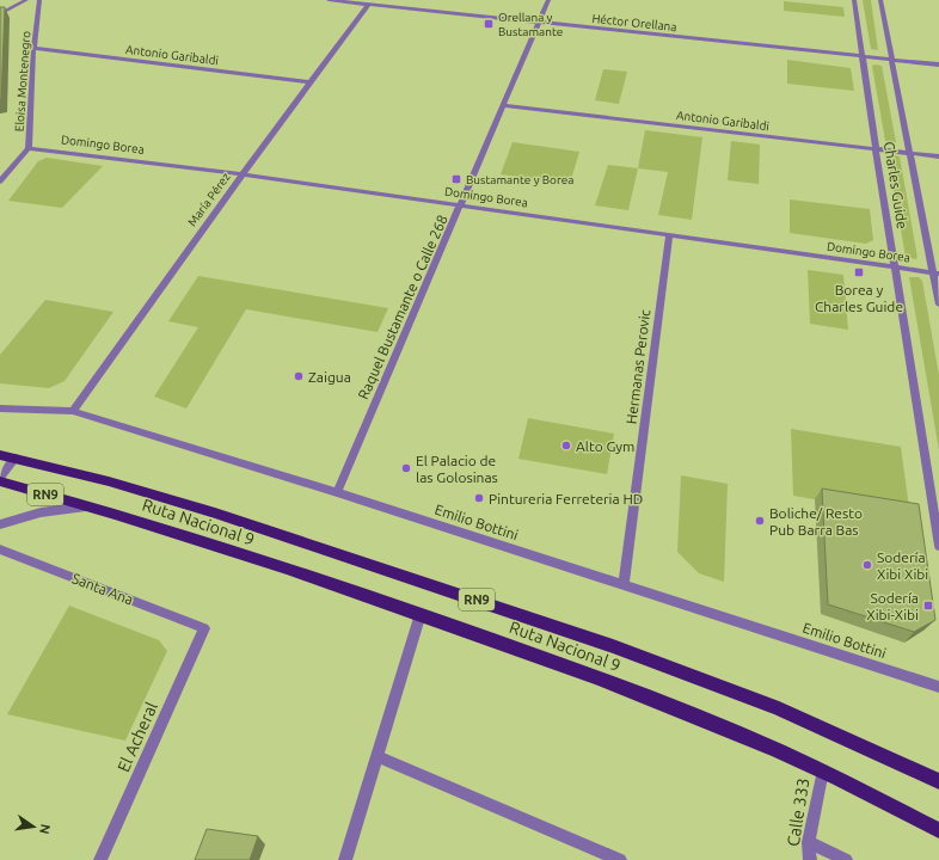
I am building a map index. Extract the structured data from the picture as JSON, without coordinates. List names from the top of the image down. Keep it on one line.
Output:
{"streets":{"main road":["RN9","Ruta Nacional 9"],"street":["Héctor Orellana","Antonio Garibaldi","Eloisa Montenegro","Domingo Borea","Charles Guide","María Pérez","Raquel Bustamante o Calle 268","Hermanas Perovic","Emilio Bottini","Santa Ana","El Acheral","Calle 333"]},"crossings":[["Héctor Orellana","Charles Guide"],["Héctor Orellana","María Pérez"],["Héctor Orellana","Raquel Bustamante o Calle 268"],["Antonio Garibaldi","Eloisa Montenegro"],["Antonio Garibaldi","Charles Guide"],["Antonio Garibaldi","María Pérez"],["Antonio Garibaldi","Raquel Bustamante o Calle 268"],["Eloisa Montenegro","Domingo Borea"],["Domingo Borea","Charles Guide"],["Domingo Borea","María Pérez"],["Domingo Borea","Raquel Bustamante o Calle 268"],["Domingo Borea","Hermanas Perovic"],["María Pérez","Emilio Bottini"],["Raquel Bustamante o Calle 268","Emilio Bottini"],["Hermanas Perovic","Emilio Bottini"],["Ruta Nacional 9","Calle 333"],["Santa Ana","El Acheral"]],"places":{"transit":["Orellana y Bustamante","Bustamante y Borea","Borea y Charles Guide","Sodería Xibi-Xibi"],"other":["Zaigua","Alto Gym","El Palacio de las Golosinas","Pintureria Ferreteria HD","Boliche/ Resto Pub Barra Bas","Sodería Xibi Xibi"]},"north":"right"}
